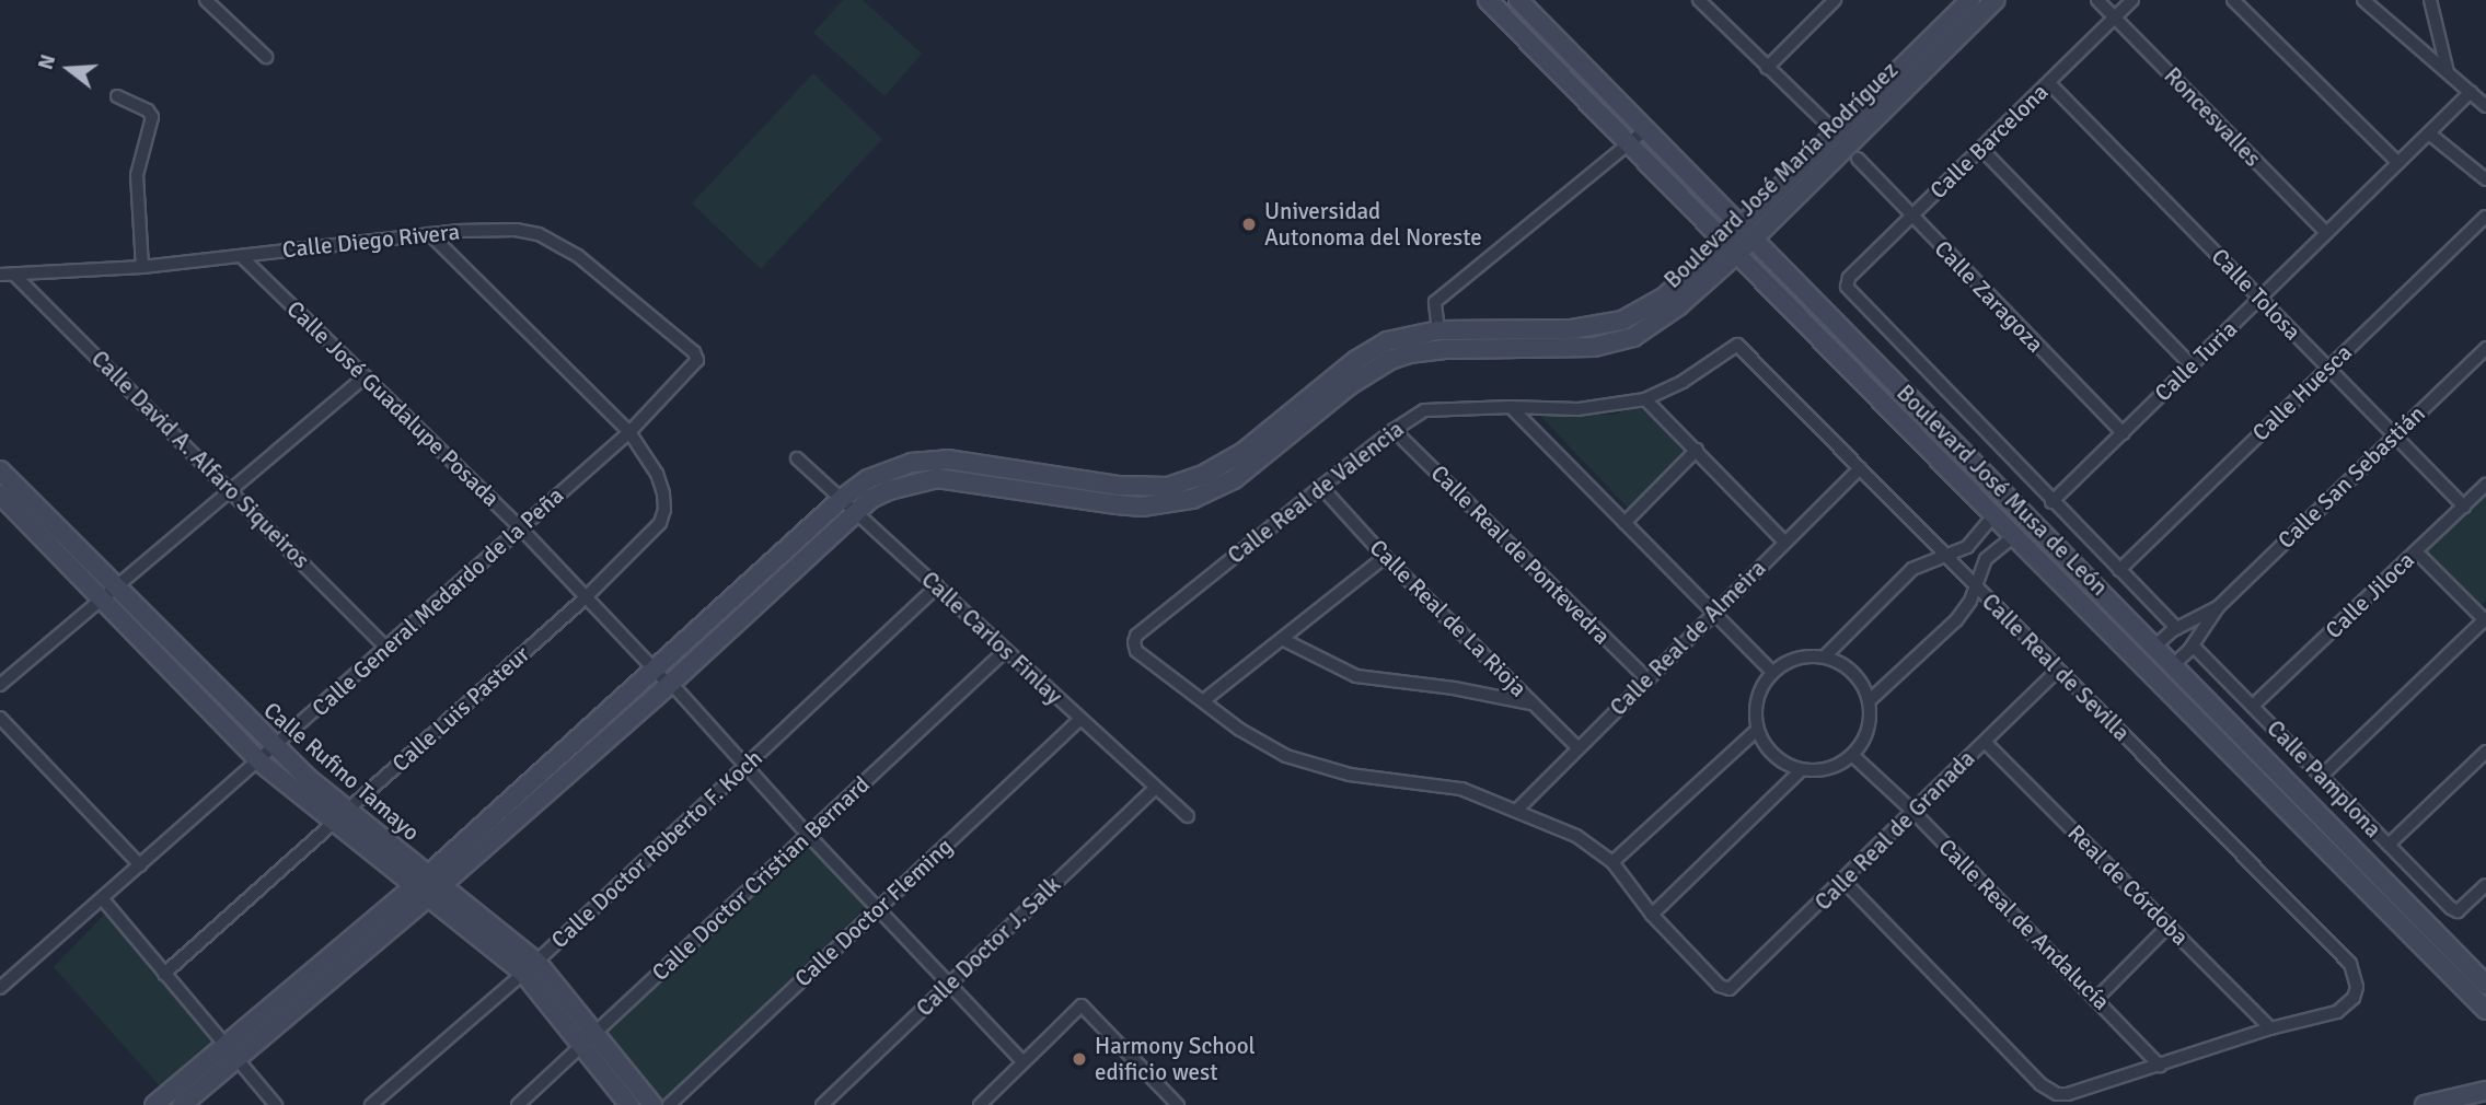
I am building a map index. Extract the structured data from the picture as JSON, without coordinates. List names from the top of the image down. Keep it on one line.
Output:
{"streets":{"street":["Roncesvalles","Calle Barcelona","Boulevard José María Rodríguez","Calle Diego Rivera","Calle Tolosa","Calle Zaragoza","Calle Turia","Calle Huesca","Calle José Guadalupe Posada","Calle David A. Alfaro Siqueiros","Calle San Sebastián","Boulevard José Musa de León","Calle Real de Valencia","Calle Real de Pontevedra","Calle Jiloca","Calle General Medardo de la Peña","Calle Real de La Rioja","Calle Carlos Finlay","Calle Real de Almeira","Calle Real de Sevilla","Calle Luis Pasteur","Calle Rufino Tamayo","Calle Pamplona","Calle Real de Granada","Calle Doctor Roberto F. Koch","Calle Doctor Cristian Bernard","Real de Córdoba","Calle Doctor Fleming","Calle Real de Andalucía","Calle Doctor J. Salk"]},"crossings":[["Roncesvalles","Calle Barcelona"],["Roncesvalles","Calle Turia"],["Calle Barcelona","Calle Tolosa"],["Calle Barcelona","Calle Zaragoza"],["Calle Barcelona","Calle Turia"],["Boulevard José María Rodríguez","Calle Zaragoza"],["Boulevard José María Rodríguez","Boulevard José Musa de León"],["Boulevard José María Rodríguez","Calle Carlos Finlay"],["Calle Diego Rivera","Calle José Guadalupe Posada"],["Calle Diego Rivera","Calle David A. Alfaro Siqueiros"],["Calle Diego Rivera","Calle General Medardo de la Peña"],["Calle Diego Rivera","Calle Luis Pasteur"],["Calle Tolosa","Calle Turia"],["Calle Tolosa","Calle Huesca"],["Calle Tolosa","Calle San Sebastián"],["Calle Tolosa","Calle Jiloca"],["Calle Zaragoza","Calle Turia"],["Calle José Guadalupe Posada","Calle General Medardo de la Peña"],["Calle José Guadalupe Posada","Calle Luis Pasteur"],["Calle José Guadalupe Posada","Calle Doctor Roberto F. Koch"],["Calle José Guadalupe Posada","Calle Doctor Cristian Bernard"],["Calle José Guadalupe Posada","Calle Doctor Fleming"],["Calle José Guadalupe Posada","Calle Doctor J. Salk"],["Calle David A. Alfaro Siqueiros","Calle General Medardo de la Peña"],["Calle San Sebastián","Boulevard José Musa de León"],["Calle San Sebastián","Calle Pamplona"],["Calle Real de Valencia","Calle Real de Pontevedra"],["Calle Real de Valencia","Calle Real de La Rioja"],["Calle Real de Valencia","Calle Real de Sevilla"],["Calle Real de Pontevedra","Calle Real de Almeira"],["Calle Jiloca","Calle Pamplona"],["Calle General Medardo de la Peña","Calle Luis Pasteur"],["Calle General Medardo de la Peña","Calle Rufino Tamayo"],["Calle Real de La Rioja","Calle Real de Almeira"],["Calle Carlos Finlay","Calle Doctor Roberto F. Koch"],["Calle Carlos Finlay","Calle Doctor Cristian Bernard"],["Calle Carlos Finlay","Calle Doctor Fleming"],["Calle Carlos Finlay","Calle Doctor J. Salk"],["Calle Real de Almeira","Calle Real de Sevilla"],["Calle Real de Sevilla","Calle Real de Granada"],["Calle Real de Sevilla","Real de Córdoba"],["Calle Luis Pasteur","Calle Rufino Tamayo"],["Calle Rufino Tamayo","Calle Doctor Roberto F. Koch"],["Calle Rufino Tamayo","Calle Doctor Cristian Bernard"],["Calle Real de Granada","Real de Córdoba"],["Calle Real de Granada","Calle Real de Andalucía"]],"places":["Universidad Autonoma del Noreste","Harmony School edificio west"],"north":"left"}
